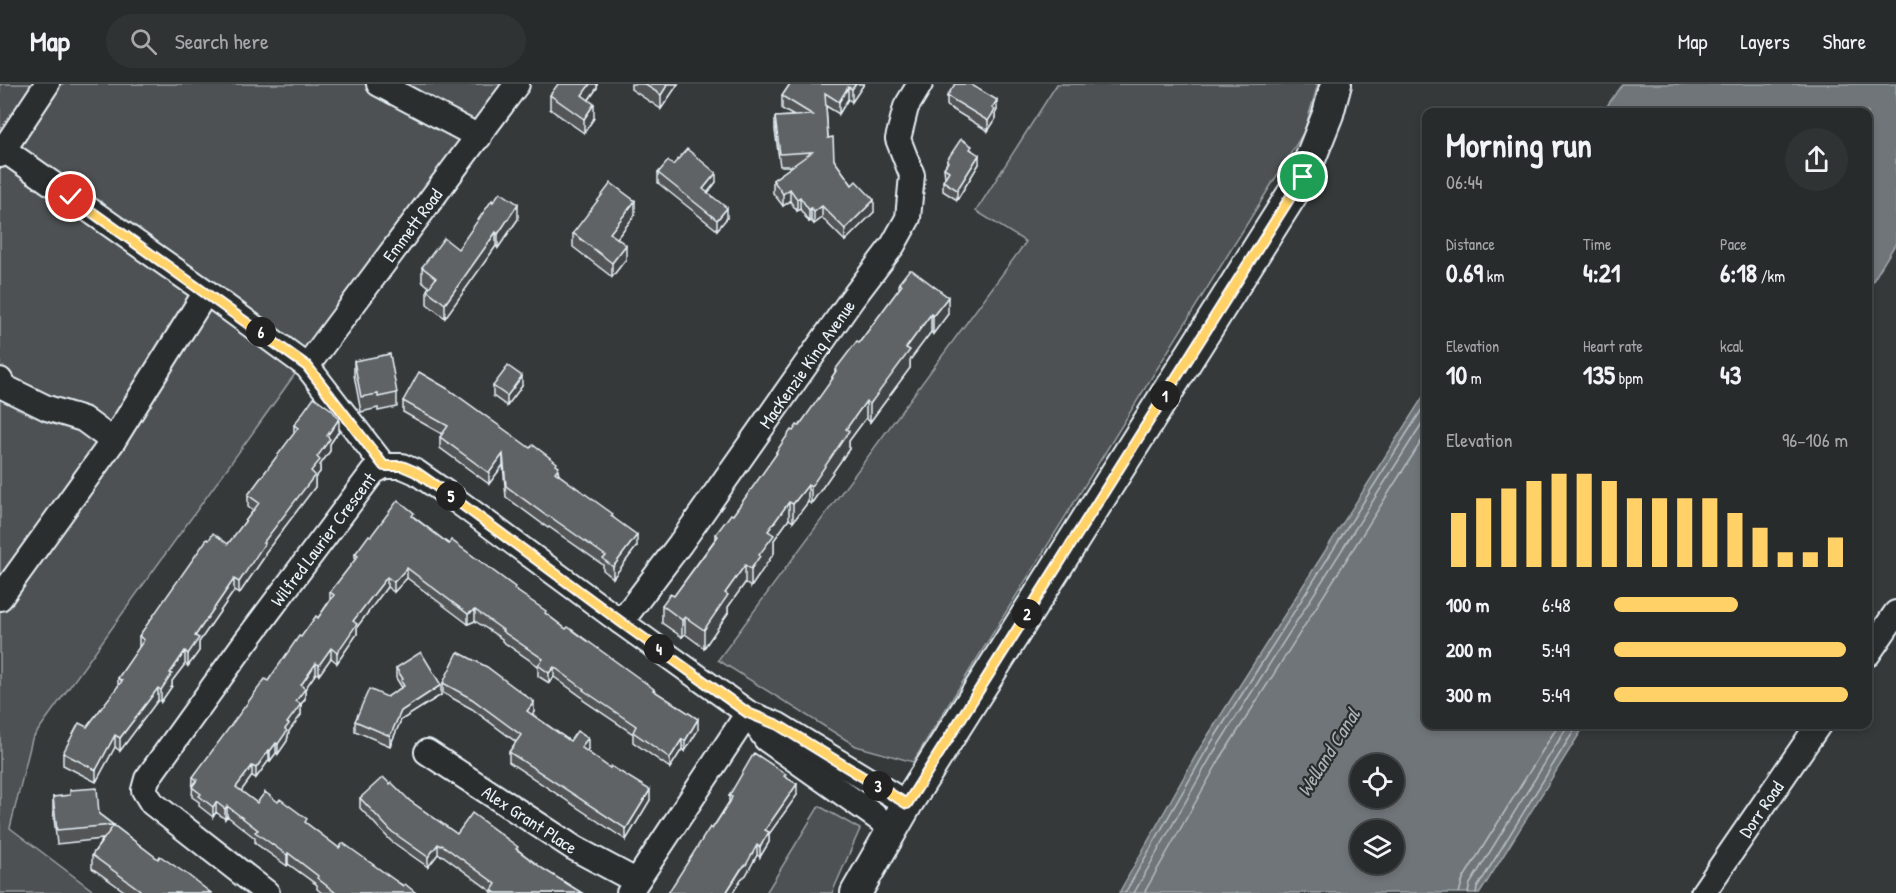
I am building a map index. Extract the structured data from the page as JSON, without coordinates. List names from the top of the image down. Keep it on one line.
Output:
{"streets":{"street":["Emmett Road","MacKenzie King Avenue","Wilfred Laurier Crescent","Dorr Road","Alex Grant Place"]},"crossings":[["MacKenzie King Avenue","Wilfred Laurier Crescent"]],"water":["Welland Canal"],"page":{"header":"Map","search":"Search here","nav":["Map","Layers","Share"],"heading":["Morning run","06:44"],"stats":[["Distance","0.69 km"],["Time","4:21"],["Pace","6:18 /km"],["Elevation","10 m"],["Heart rate","135 bpm"],["kcal","43"]],"pins":["6","1","5","2","4","3"],"chart":["Elevation","96–106 m"],"list":[{"name":"100 m","note":"6:48"},{"name":"200 m","note":"5:49"},{"name":"300 m","note":"5:49"}]}}
